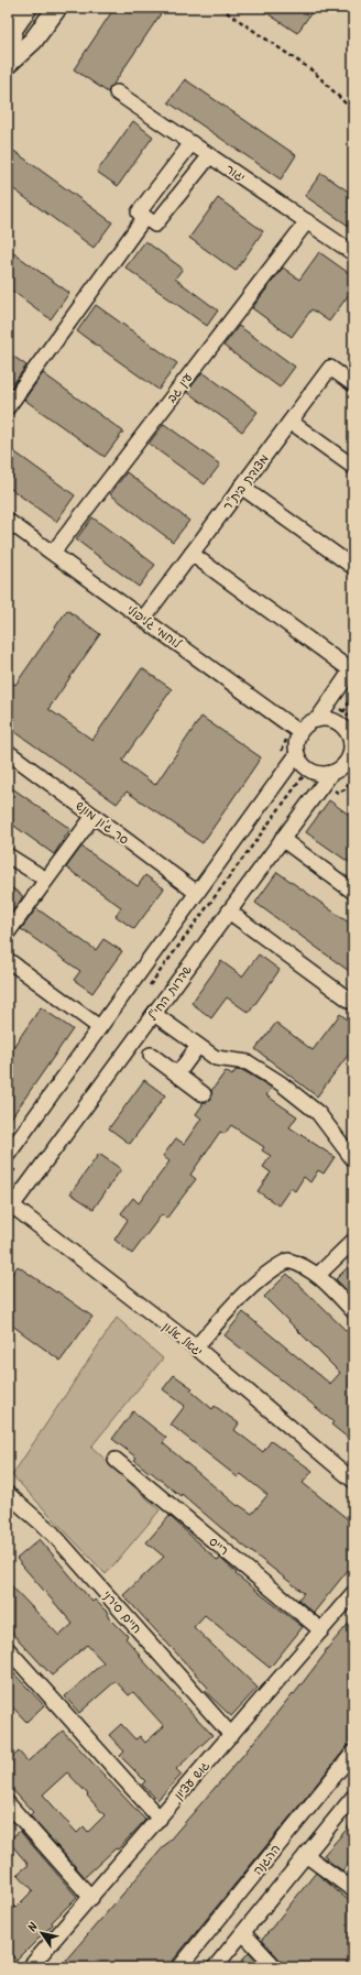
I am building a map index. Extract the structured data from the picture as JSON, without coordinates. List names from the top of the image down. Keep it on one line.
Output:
{"streets":{"street":["יגור","עין גב","מצודת בית\"ר","לוחמי גליפולי","סר ג'ון מונש","שדרות החי\"ל","יגאל אלון","רייס","חיים סירני","גוש עציון","ההגנה"]},"crossings":[["יגור","עין גב"],["עין גב","לוחמי גליפולי"],["מצודת בית\"ר","לוחמי גליפולי"],["לוחמי גליפולי","שדרות החי\"ל"],["שדרות החי\"ל","יגאל אלון"],["רייס","גוש עציון"],["חיים סירני","גוש עציון"]],"north":"top left"}
